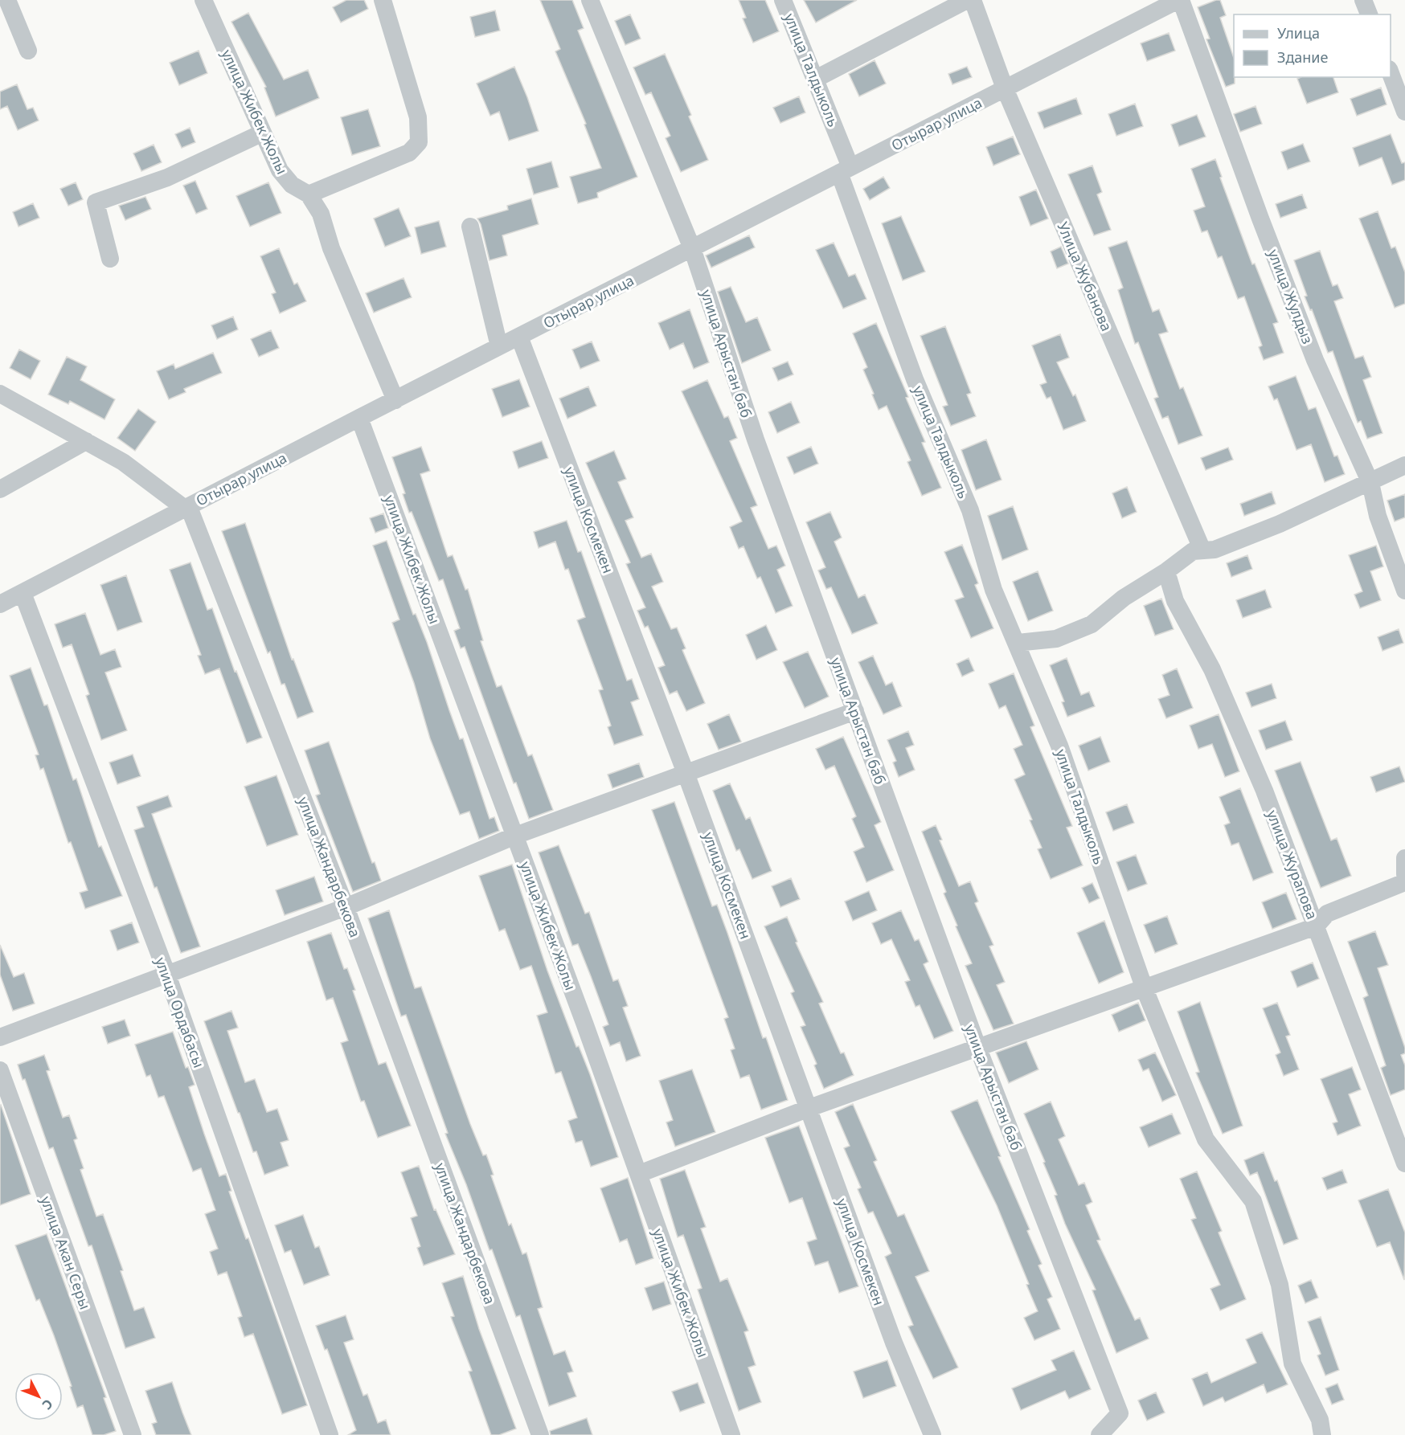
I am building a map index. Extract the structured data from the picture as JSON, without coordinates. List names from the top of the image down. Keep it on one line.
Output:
{"streets":{"street":["улица Талдыколь","улица Жибек Жолы","Отырар улица","Улица Жубанова","улица Жулдыз","улица Арыстан баб","улица Космекен","улица Журапова","улица Жандарбекова","улица Ордабасы","улица Акан Серы"]},"crossings":[["улица Талдыколь","Отырар улица"],["улица Жибек Жолы","Отырар улица"],["Отырар улица","Улица Жубанова"],["Отырар улица","улица Жулдыз"],["Отырар улица","улица Арыстан баб"],["Отырар улица","улица Космекен"],["Отырар улица","улица Жандарбекова"],["Отырар улица","улица Ордабасы"]],"legend":["Улица","Здание"],"north":"bottom right"}
